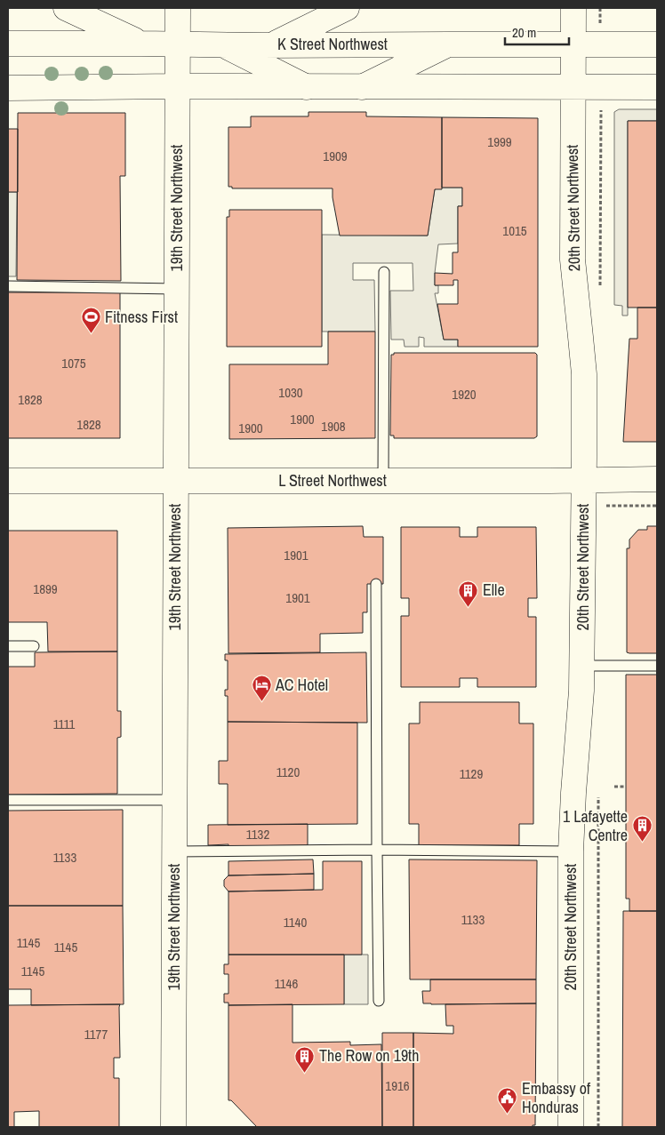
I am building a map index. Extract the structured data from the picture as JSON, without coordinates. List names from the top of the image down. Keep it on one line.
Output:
{"streets":{"main road":["K Street Northwest","19th Street Northwest","20th Street Northwest","L Street Northwest"]},"crossings":[["K Street Northwest","19th Street Northwest"],["K Street Northwest","20th Street Northwest"],["19th Street Northwest","L Street Northwest"],["20th Street Northwest","L Street Northwest"]],"places":{"sports":["Fitness First"],"building":["Elle","1 Lafayette Centre","The Row on 19th"],"hotel":["AC Hotel"],"public building":["Embassy of Honduras"]},"house_numbers":["1999","1909","1015","1075","1030","1920","1828","1900","1828","1908","1900","1901","1899","1901","1111","1120","1129","1132","1133","1133","1140","1145","1145","1145","1146","1177","1916"],"scale_bar":"20 m"}
